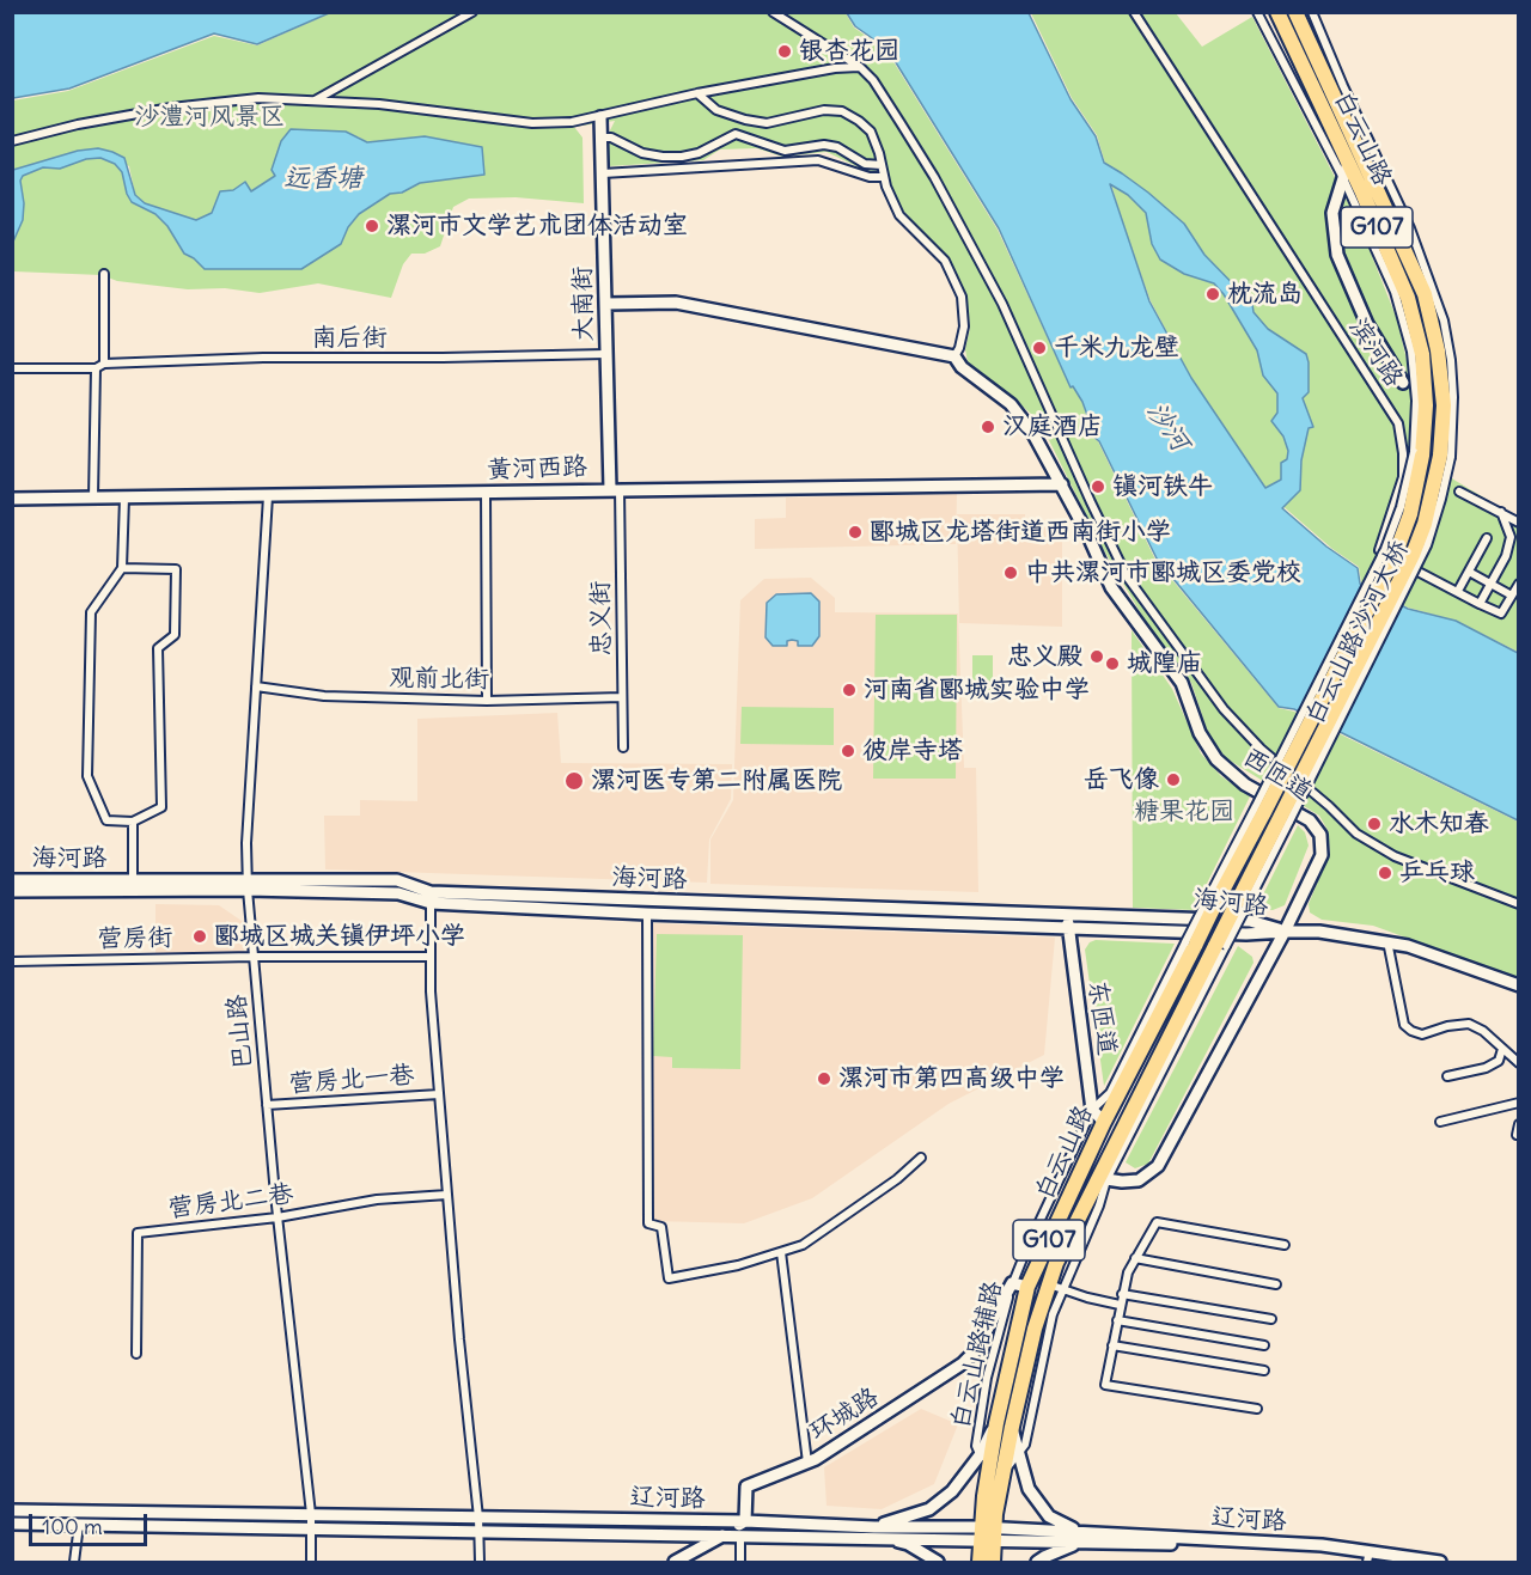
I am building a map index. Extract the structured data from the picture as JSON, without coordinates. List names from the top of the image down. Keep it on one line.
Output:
{"streets":{"highway":["白云山路","G107","白云山路沙河大桥"],"street":["大南街","南后街","滨河路","黄河西路","忠义街","观前北街","西匝道","海河路","营房街","东匝道","巴山路","营房北一巷","营房北二巷","白云山路辅路","环城路","辽河路"]},"crossings":[["白云山路","白云山路沙河大桥"],["白云山路","西匝道"],["白云山路","白云山路辅路"],["白云山路","辽河路"],["大南街","南后街"],["大南街","黄河西路"],["大南街","忠义街"],["黄河西路","忠义街"],["黄河西路","西匝道"],["黄河西路","巴山路"],["忠义街","观前北街"],["白云山路沙河大桥","白云山路辅路"],["观前北街","巴山路"],["西匝道","海河路"],["海河路","东匝道"],["海河路","巴山路"],["营房街","巴山路"],["东匝道","白云山路辅路"],["巴山路","营房北一巷"],["巴山路","营房北二巷"],["巴山路","辽河路"],["白云山路辅路","环城路"],["环城路","辽河路"]],"water":["远香塘","沙河"],"parks":["沙澧河风景区","糖果花园"],"places":["银杏花园","漯河市文学艺术团体活动室","枕流岛","千米九龙壁","汉庭酒店","镇河铁牛","郾城区龙塔街道西南街小学","中共漯河市郾城区委党校","忠义殿","城隍庙","河南省郾城实验中学","彼岸寺塔","岳飞像","漯河医专第二附属医院","水木知春","乒乓球","郾城区城关镇伊坪小学","漯河市第四高级中学"],"scale_bar":"100 m"}
